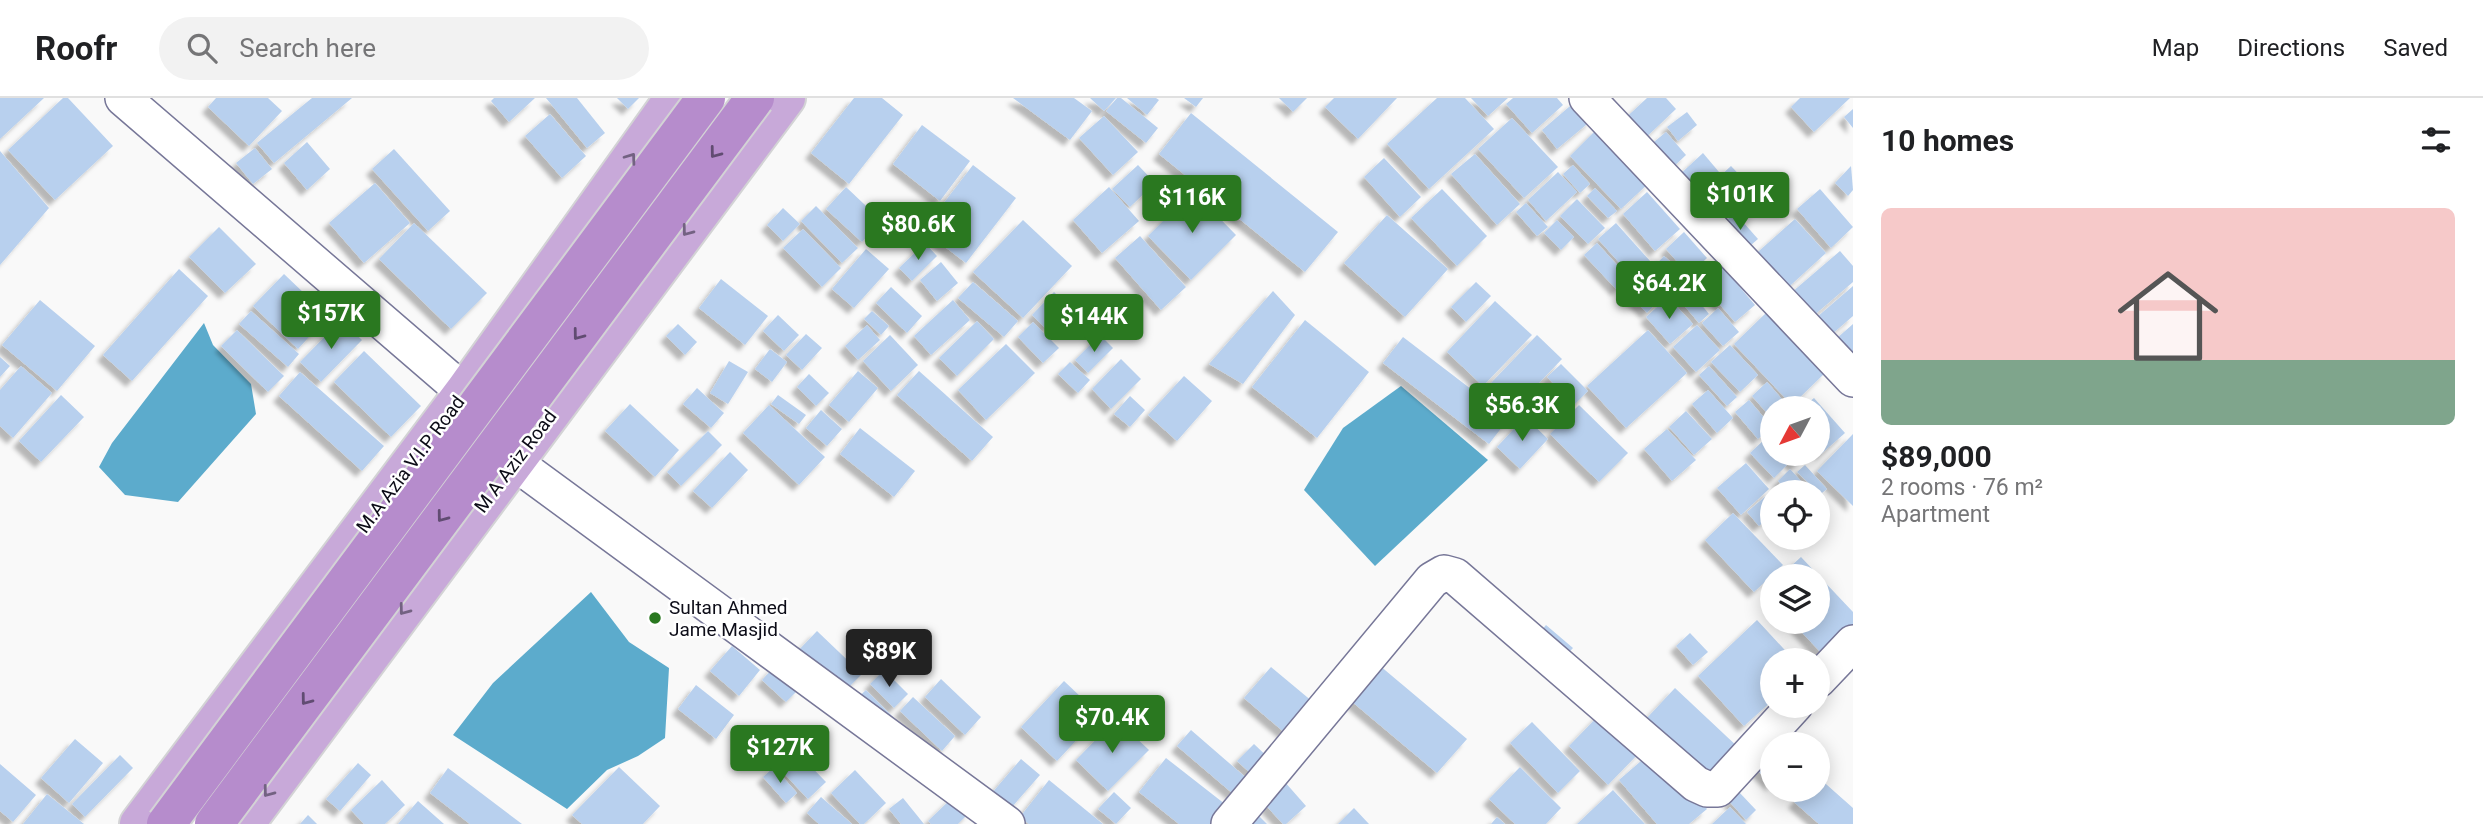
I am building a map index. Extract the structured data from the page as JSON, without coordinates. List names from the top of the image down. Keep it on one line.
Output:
{"streets":{"main road":["M A Aziz Road","M.A Azia V.I.P Road"]},"one_way":["M A Aziz Road","M.A Azia V.I.P Road"],"places":["Sultan Ahmed Jame Masjid"],"north":"bottom left","page":{"header":"Roofr","search":"Search here","nav":["Map","Directions","Saved"],"heading":"10 homes","price":["$101K","$116K","$80.6K","$64.2K","$157K","$144K","$56.3K","$89K","$70.4K","$127K"],"list":[{"name":"$89,000","note":"2 rooms · 76 m² · Apartment"}],"map_buttons":["+","−"]}}
